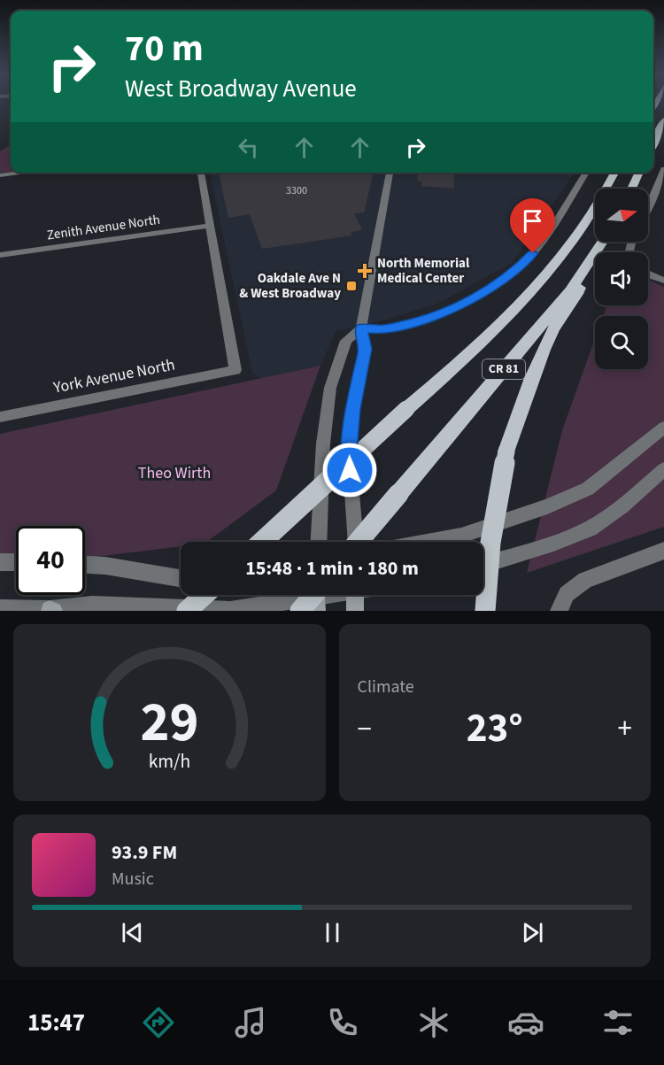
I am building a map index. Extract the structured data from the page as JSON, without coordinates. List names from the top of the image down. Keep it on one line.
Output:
{"streets":{"main road":["CR 81"],"street":["Zenith Avenue North","York Avenue North"]},"crossings":[["Zenith Avenue North","York Avenue North"]],"parks":["Theo Wirth"],"places":{"health":["North Memorial Medical Center"],"transit":["Oakdale Ave N & West Broadway"]},"house_numbers":["3300"],"north":"right","page":{"turn":["70 m","West Broadway Avenue"],"limit":"40","trip":"15:48 · 1 min · 180 m","tile":"Climate","heat":["−","23°","+"],"song":["93.9 FM","Music"],"tabs":"15:47","gauge":["29","km/h"]}}
